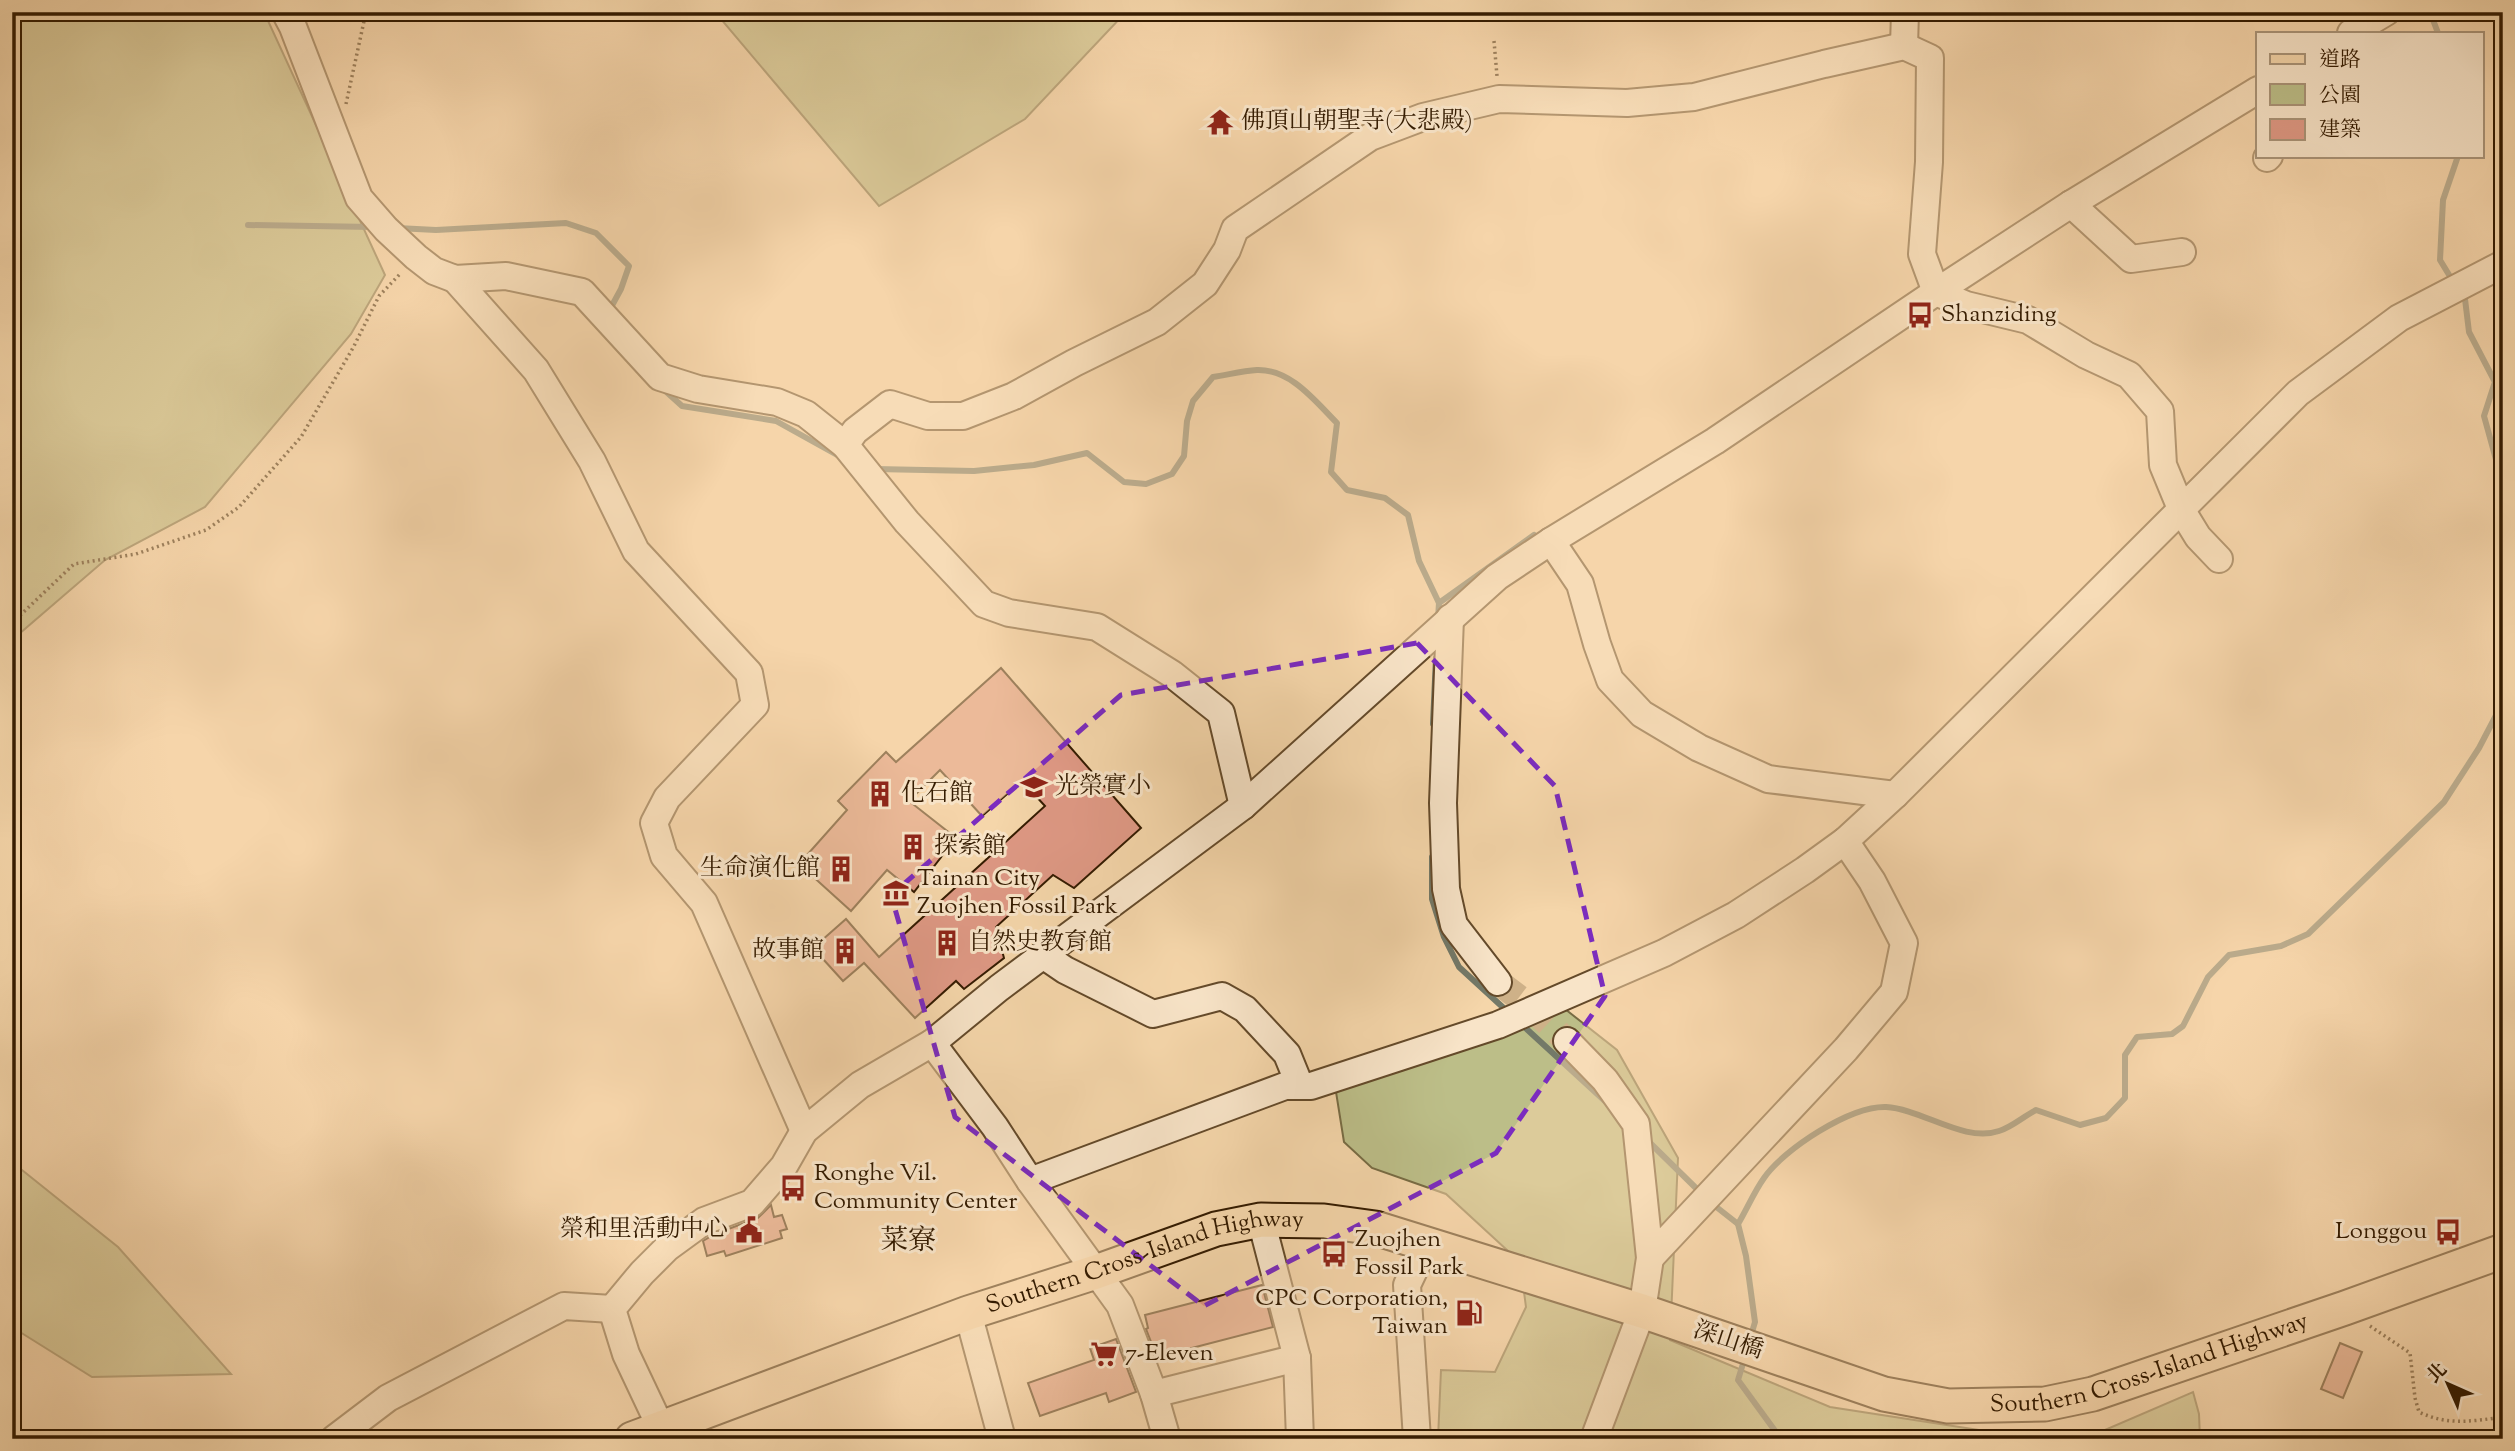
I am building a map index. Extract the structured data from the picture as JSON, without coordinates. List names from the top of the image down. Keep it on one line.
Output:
{"streets":{"main road":["Southern Cross-Island Highway","深山橋"]},"crossings":[["Southern Cross-Island Highway","深山橋"]],"districts":["菜寮"],"places":{"temple":["佛頂山朝聖寺(大悲殿)"],"bus stop":["Shanziding","Ronghe Vil. Community Center","Longgou","Zuojhen Fossil Park"],"school or university":["光榮實小"],"building":["化石館","探索館","生命演化館","自然史教育館","故事館"],"museum":["Tainan City Zuojhen Fossil Park"],"public building":["榮和里活動中心"],"fuel station":["CPC Corporation, Taiwan"],"supermarket":["7-Eleven"]},"legend":["道路","公園","建築"],"north":"top left"}
